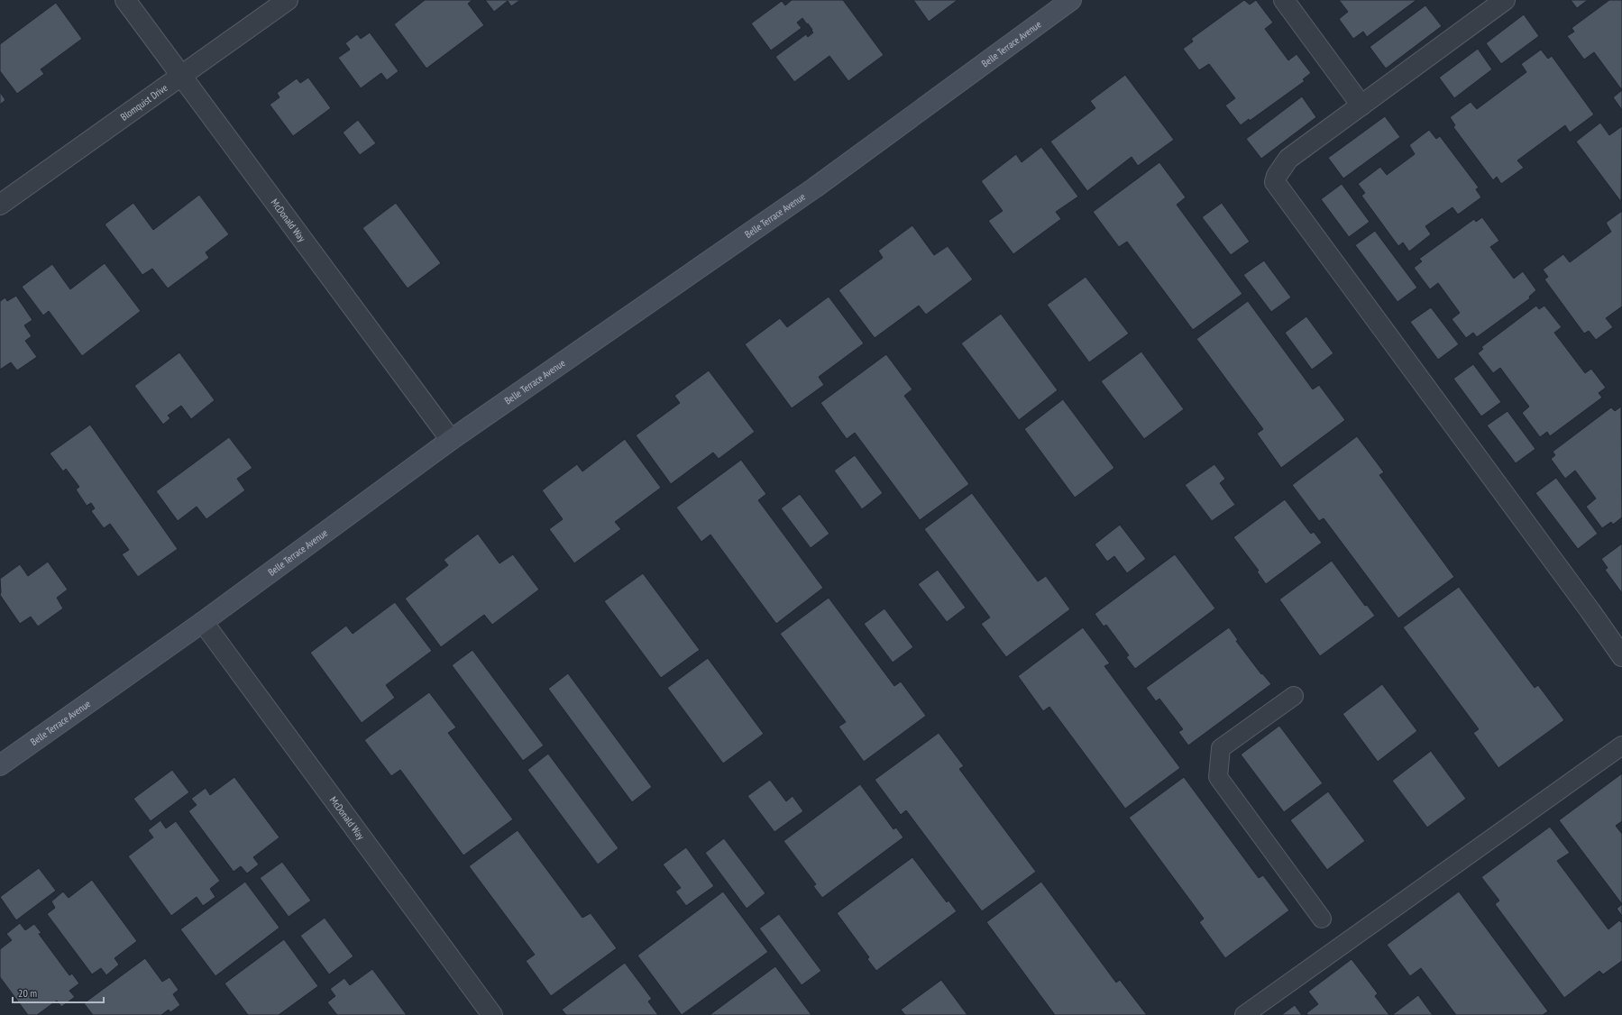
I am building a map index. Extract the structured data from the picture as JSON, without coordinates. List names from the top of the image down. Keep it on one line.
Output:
{"streets":{"street":["Belle Terrace Avenue","Blomquist Drive","McDonald Way"]},"crossings":[["Belle Terrace Avenue","McDonald Way"],["Blomquist Drive","McDonald Way"]],"scale_bar":"20 m"}
